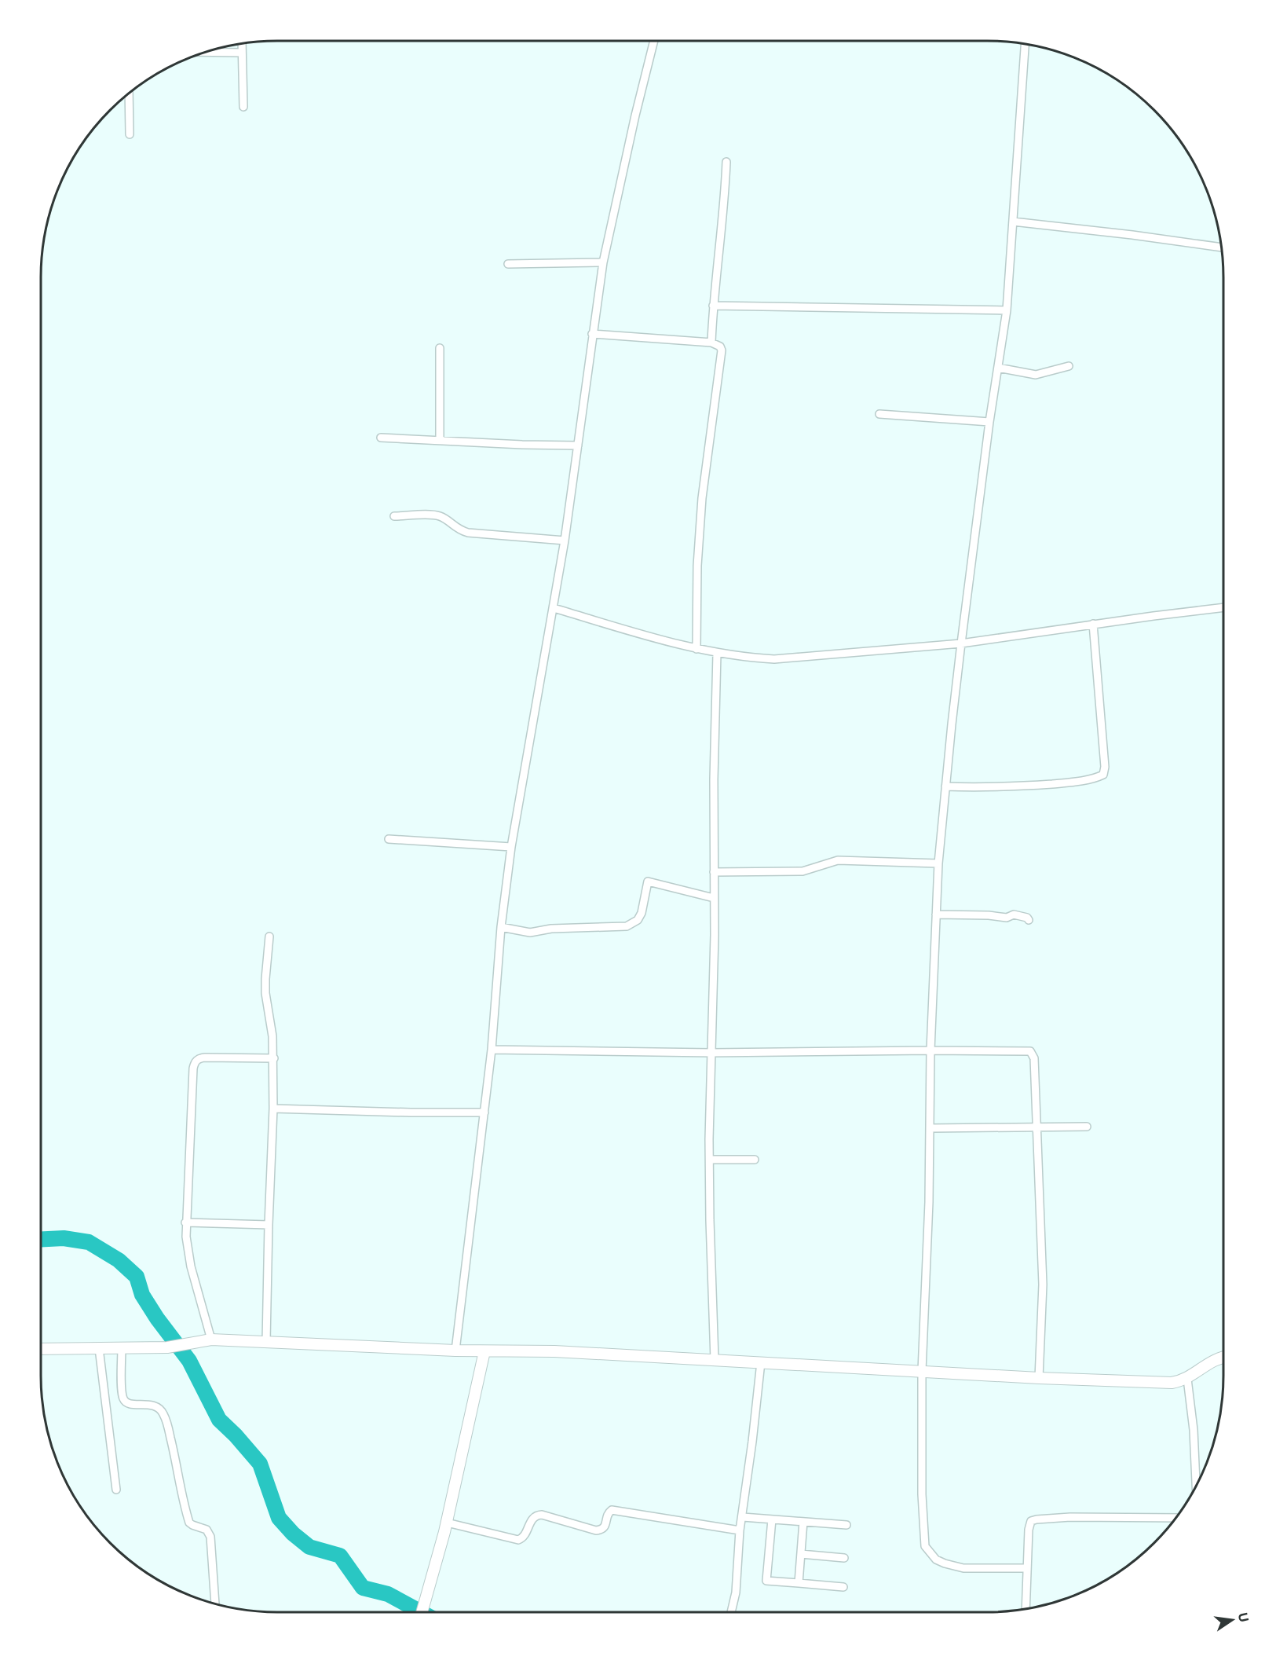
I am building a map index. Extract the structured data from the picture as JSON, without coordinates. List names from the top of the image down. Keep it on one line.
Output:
{"north":"right"}
